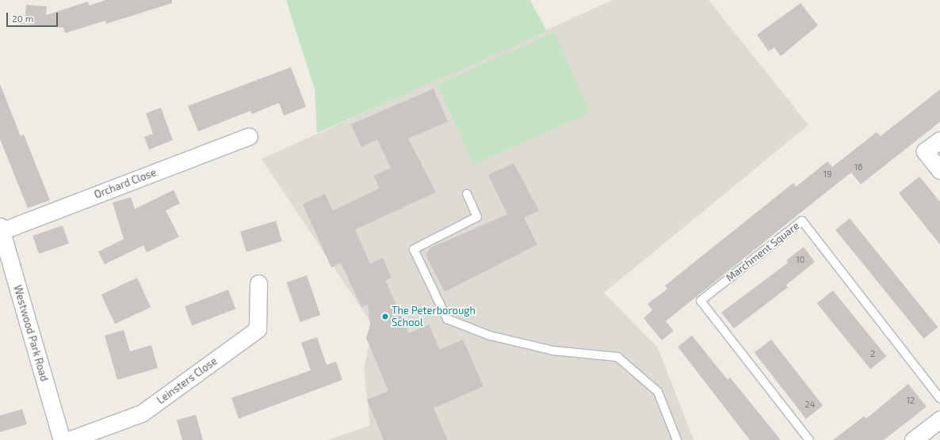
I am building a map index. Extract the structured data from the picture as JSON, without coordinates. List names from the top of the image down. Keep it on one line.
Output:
{"streets":{"street":["Orchard Close","Westwood Park Road","Leinsters Close"],"lane":["Marchment Square"]},"crossings":[["Orchard Close","Westwood Park Road"]],"places":["The Peterborough School"],"house_numbers":["16","19","10","2","12","24"],"scale_bar":"20 m"}
